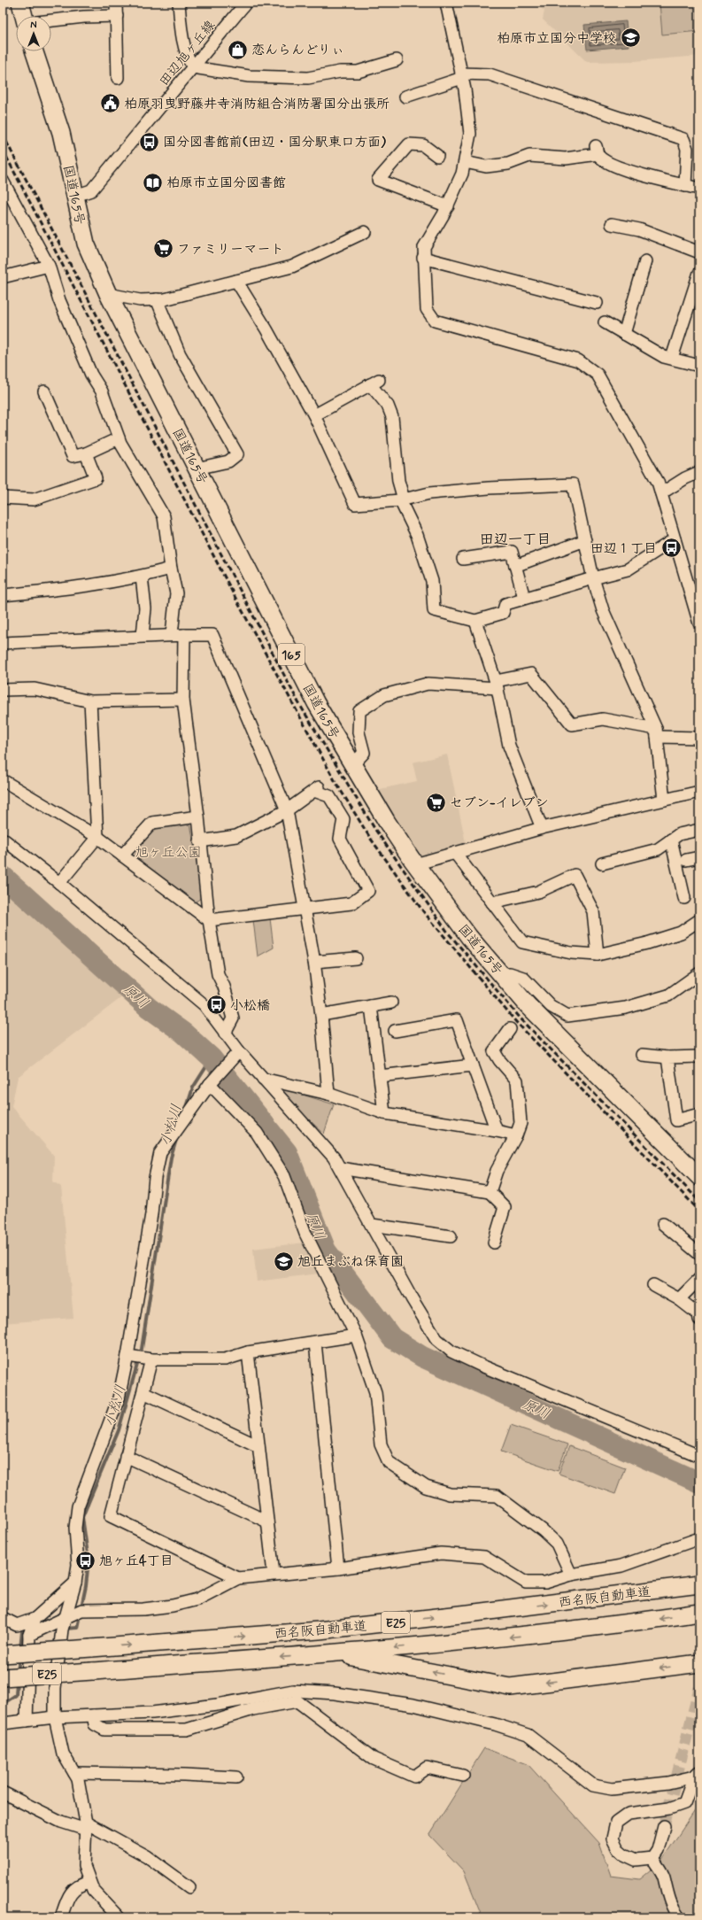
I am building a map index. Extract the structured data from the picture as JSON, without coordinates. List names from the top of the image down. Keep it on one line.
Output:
{"streets":{"highway":["国道165号","165","西名阪自動車道","E25"],"street":["田辺旭ヶ丘線"]},"crossings":[["田辺旭ヶ丘線","国道165号"]],"districts":["田辺一丁目"],"water":["原川","小松川"],"parks":["旭ヶ丘公園"],"places":{"school or university":["柏原市立国分中学校","旭丘まぶね保育園"],"shop":["恋んらんどりぃ"],"public building":["柏原羽曳野藤井寺消防組合消防署国分出張所"],"bus stop":["国分図書館前(田辺・国分駅東口方面)","田辺１丁目","小松橋","旭ヶ丘4丁目"],"library":["柏原市立国分図書館"],"supermarket":["ファミリーマート","セブン-イレブン"]},"north":"top"}
